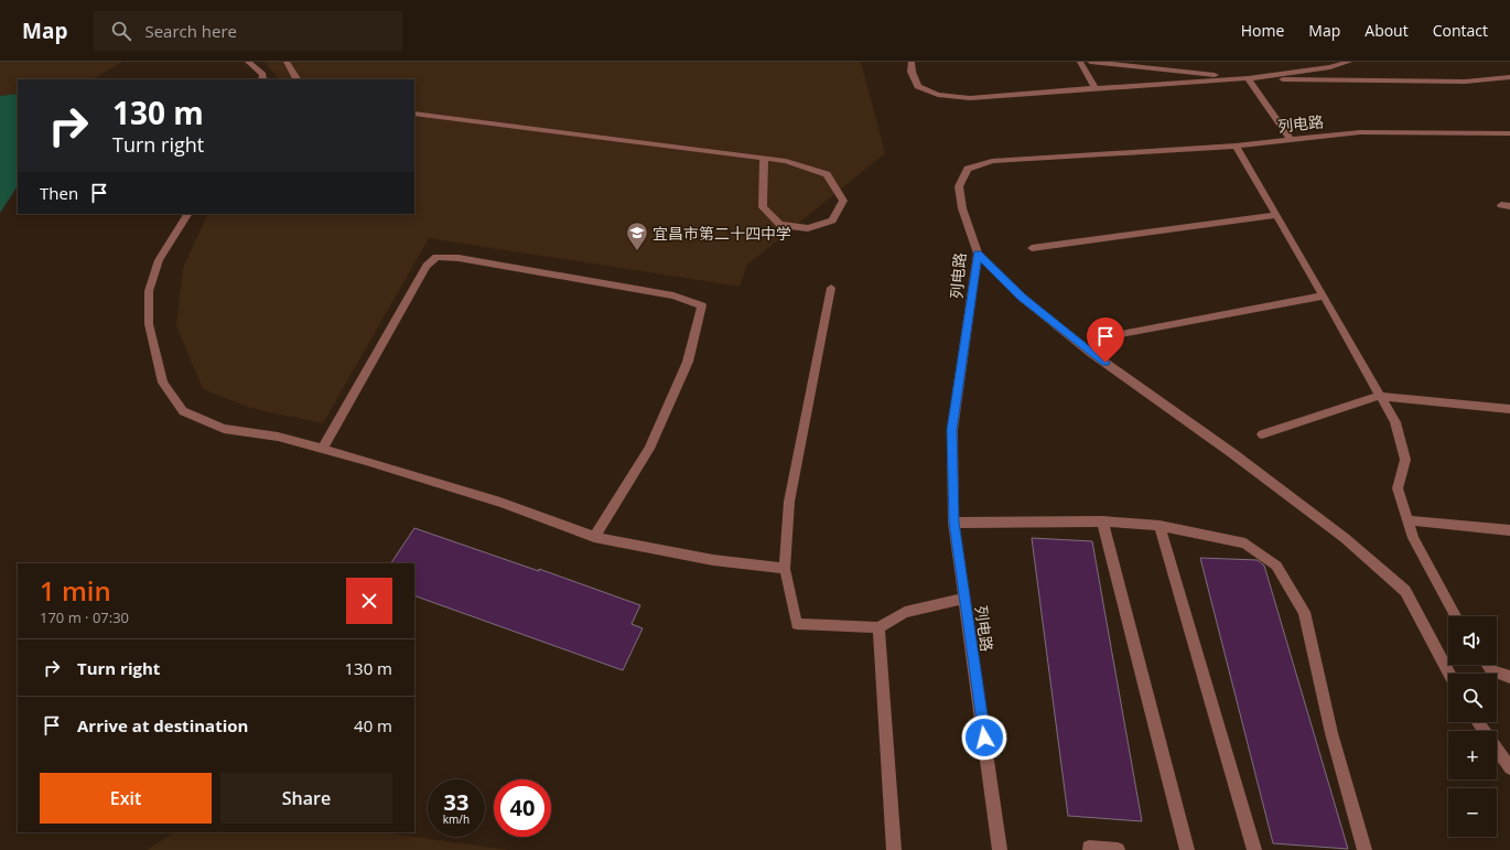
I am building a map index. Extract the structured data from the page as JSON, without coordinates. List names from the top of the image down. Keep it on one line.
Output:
{"streets":{"street":["列电路"]},"places":{"school or university":["宜昌市第二十四中学"]},"page":{"header":"Map","search":"Search here","nav":["Home","Map","About","Contact"],"turn":["130 m","Turn right"],"then":"Then","heading":["1 min","170 m · 07:30"],"map_buttons":["+","−"],"list":[{"name":"Turn right","value":"130 m"},{"name":"Arrive at destination","value":"40 m"}],"buttons":["Exit","Share"],"speed":"33 km/h","limit":"40"}}
